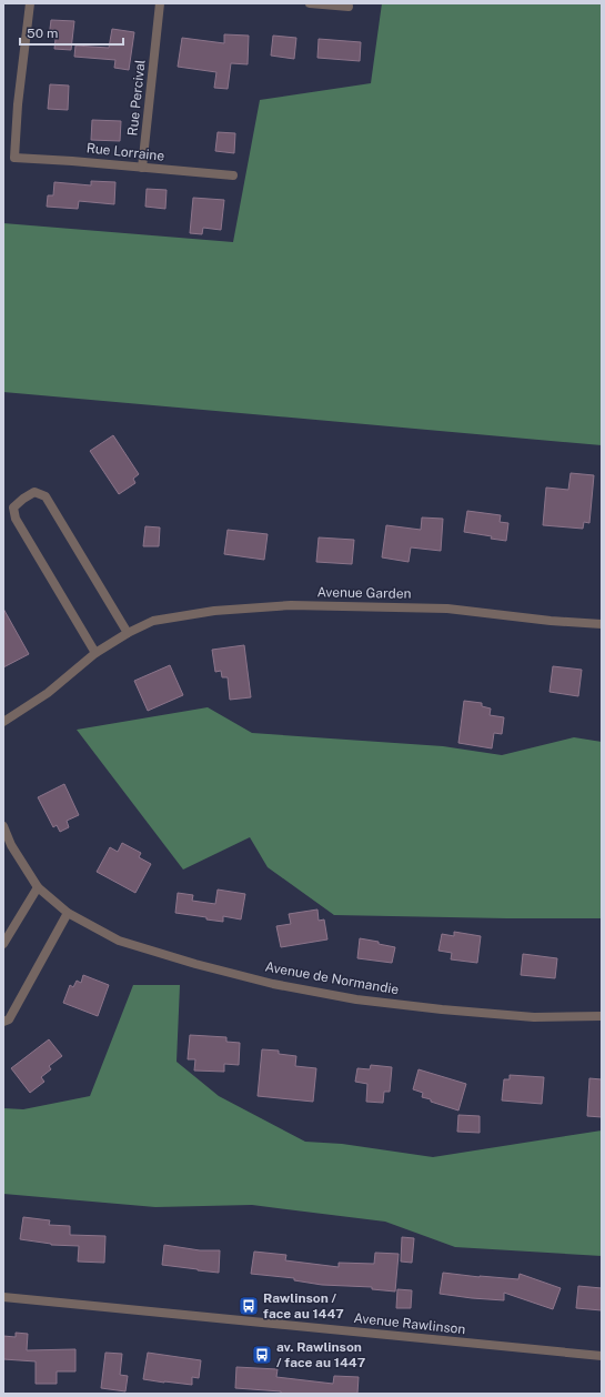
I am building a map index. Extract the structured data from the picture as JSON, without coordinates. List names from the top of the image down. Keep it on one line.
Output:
{"streets":{"street":["Rue Percival","Rue Lorraine","Avenue Garden","Avenue de Normandie","Avenue Rawlinson"]},"crossings":[["Rue Percival","Rue Lorraine"]],"places":{"bus stop":["Rawlinson / face au 1447","av. Rawlinson / face au 1447"]},"scale_bar":"50 m"}
